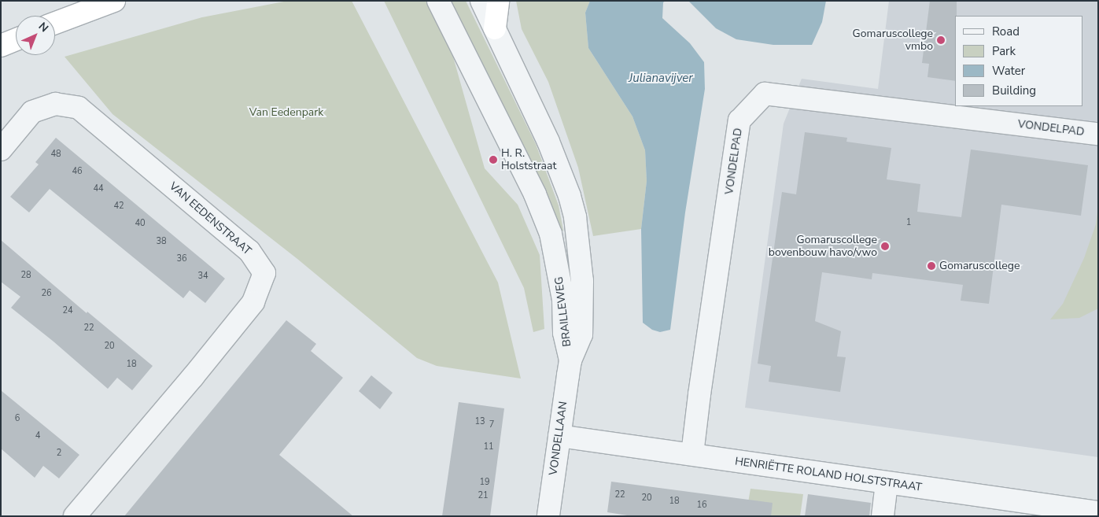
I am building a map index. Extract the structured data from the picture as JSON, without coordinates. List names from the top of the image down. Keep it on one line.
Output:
{"streets":{"street":["VONDELPAD","VAN EEDENSTRAAT","BRAILLEWEG","VONDELLAAN","HENRIËTTE ROLAND HOLSTSTRAAT"]},"crossings":[["VONDELPAD","HENRIËTTE ROLAND HOLSTSTRAAT"],["BRAILLEWEG","VONDELLAAN"],["VONDELLAAN","HENRIËTTE ROLAND HOLSTSTRAAT"]],"water":["Julianavijver"],"parks":["Van Eedenpark"],"places":["Gomaruscollege vmbo","H. R. Holststraat","Gomaruscollege bovenbouw havo/vwo","Gomaruscollege"],"house_numbers":["48","46","44","42","1","40","38","36","28","34","26","24","22","20","18","6","13","7","4","11","2","19","22","21","20","18","16"],"legend":["Road","Park","Water","Building"],"north":"top right"}
